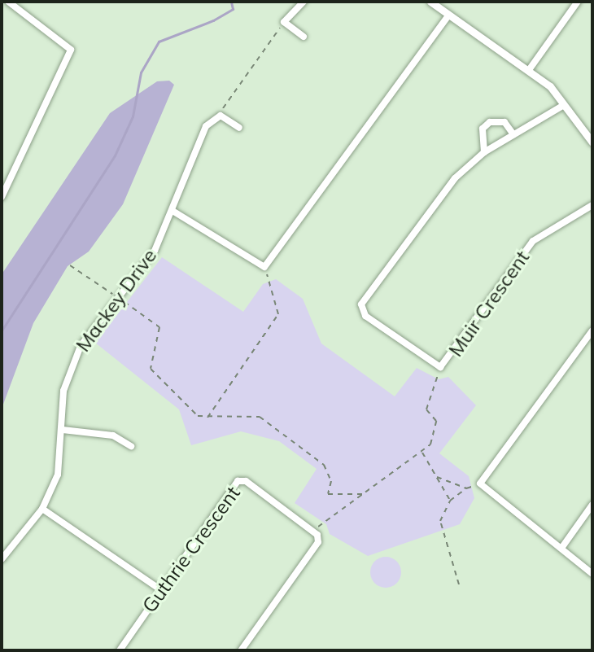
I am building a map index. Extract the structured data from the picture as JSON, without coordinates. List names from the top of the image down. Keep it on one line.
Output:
{"streets":{"street":["Mackey Drive","Muir Crescent","Guthrie Crescent"]}}
